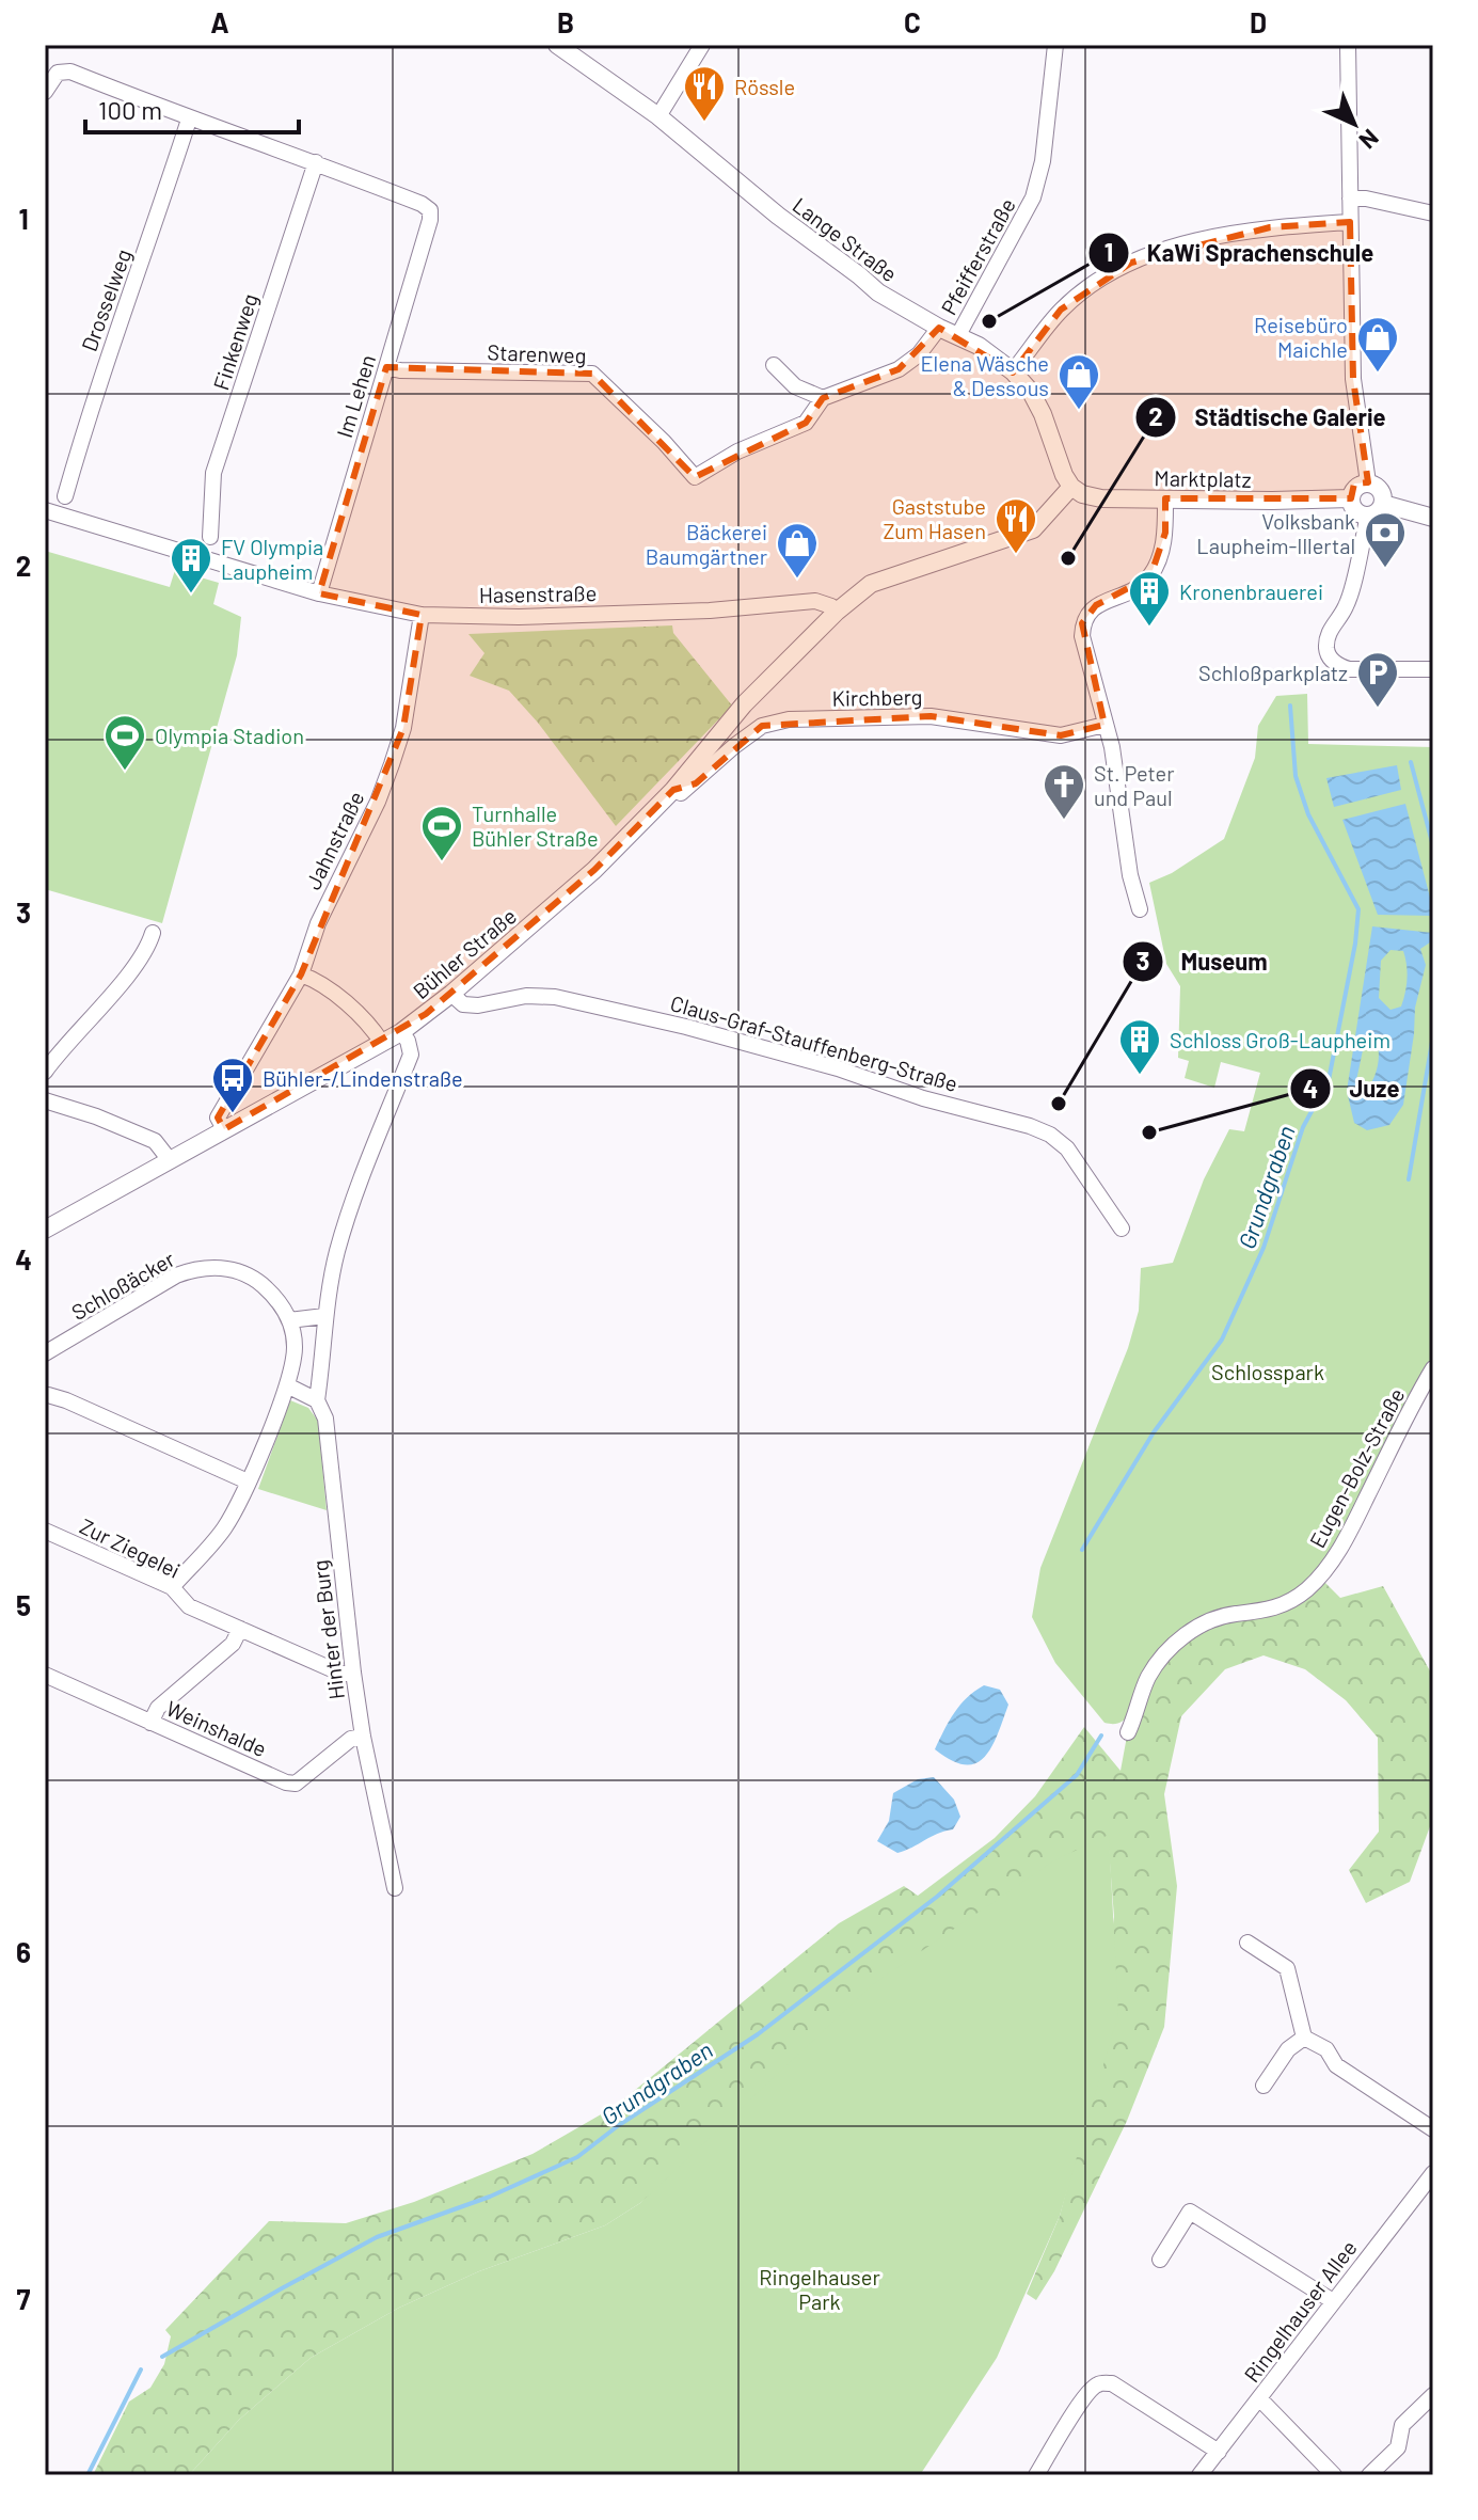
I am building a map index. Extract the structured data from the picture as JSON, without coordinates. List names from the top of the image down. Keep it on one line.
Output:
{"streets":{"street":["Lange Straße","Pfeifferstraße","Drosselweg","Finkenweg","Starenweg","Im Lehen","Marktplatz","Hasenstraße","Kirchberg","Jahnstraße","Bühler Straße","Claus-Graf-Stauffenberg-Straße","Schloßäcker","Eugen-Bolz-Straße","Zur Ziegelei","Hinter der Burg","Weinshalde","Ringelhauser Allee"]},"crossings":[["Lange Straße","Pfeifferstraße"],["Lange Straße","Marktplatz"],["Finkenweg","Im Lehen"],["Starenweg","Im Lehen"],["Im Lehen","Hasenstraße"],["Hasenstraße","Jahnstraße"],["Hasenstraße","Bühler Straße"],["Kirchberg","Bühler Straße"],["Jahnstraße","Bühler Straße"],["Bühler Straße","Claus-Graf-Stauffenberg-Straße"],["Zur Ziegelei","Hinter der Burg"],["Hinter der Burg","Weinshalde"]],"water":["Grundgraben"],"parks":["Schlosspark","Ringelhauser Park"],"places":{"restaurant":["Rössle","Gaststube Zum Hasen"],"other":["KaWi Sprachenschule","Städtische Galerie","Museum","Juze"],"shop":["Reisebüro Maichle","Elena Wäsche & Dessous","Bäckerei Baumgärtner"],"bank":["Volksbank Laupheim-Illertal"],"building":["FV Olympia Laupheim","Kronenbrauerei","Schloss Groß-Laupheim"],"parking":["Schloßparkplatz"],"sports":["Olympia Stadion","Turnhalle Bühler Straße"],"church":["St. Peter und Paul"],"bus stop":["Bühler-/Lindenstraße"]},"scale_bar":"100 m","north":"bottom right","grid":{"columns":["A","B","C","D"],"rows":["1","2","3","4","5","6","7"]}}
